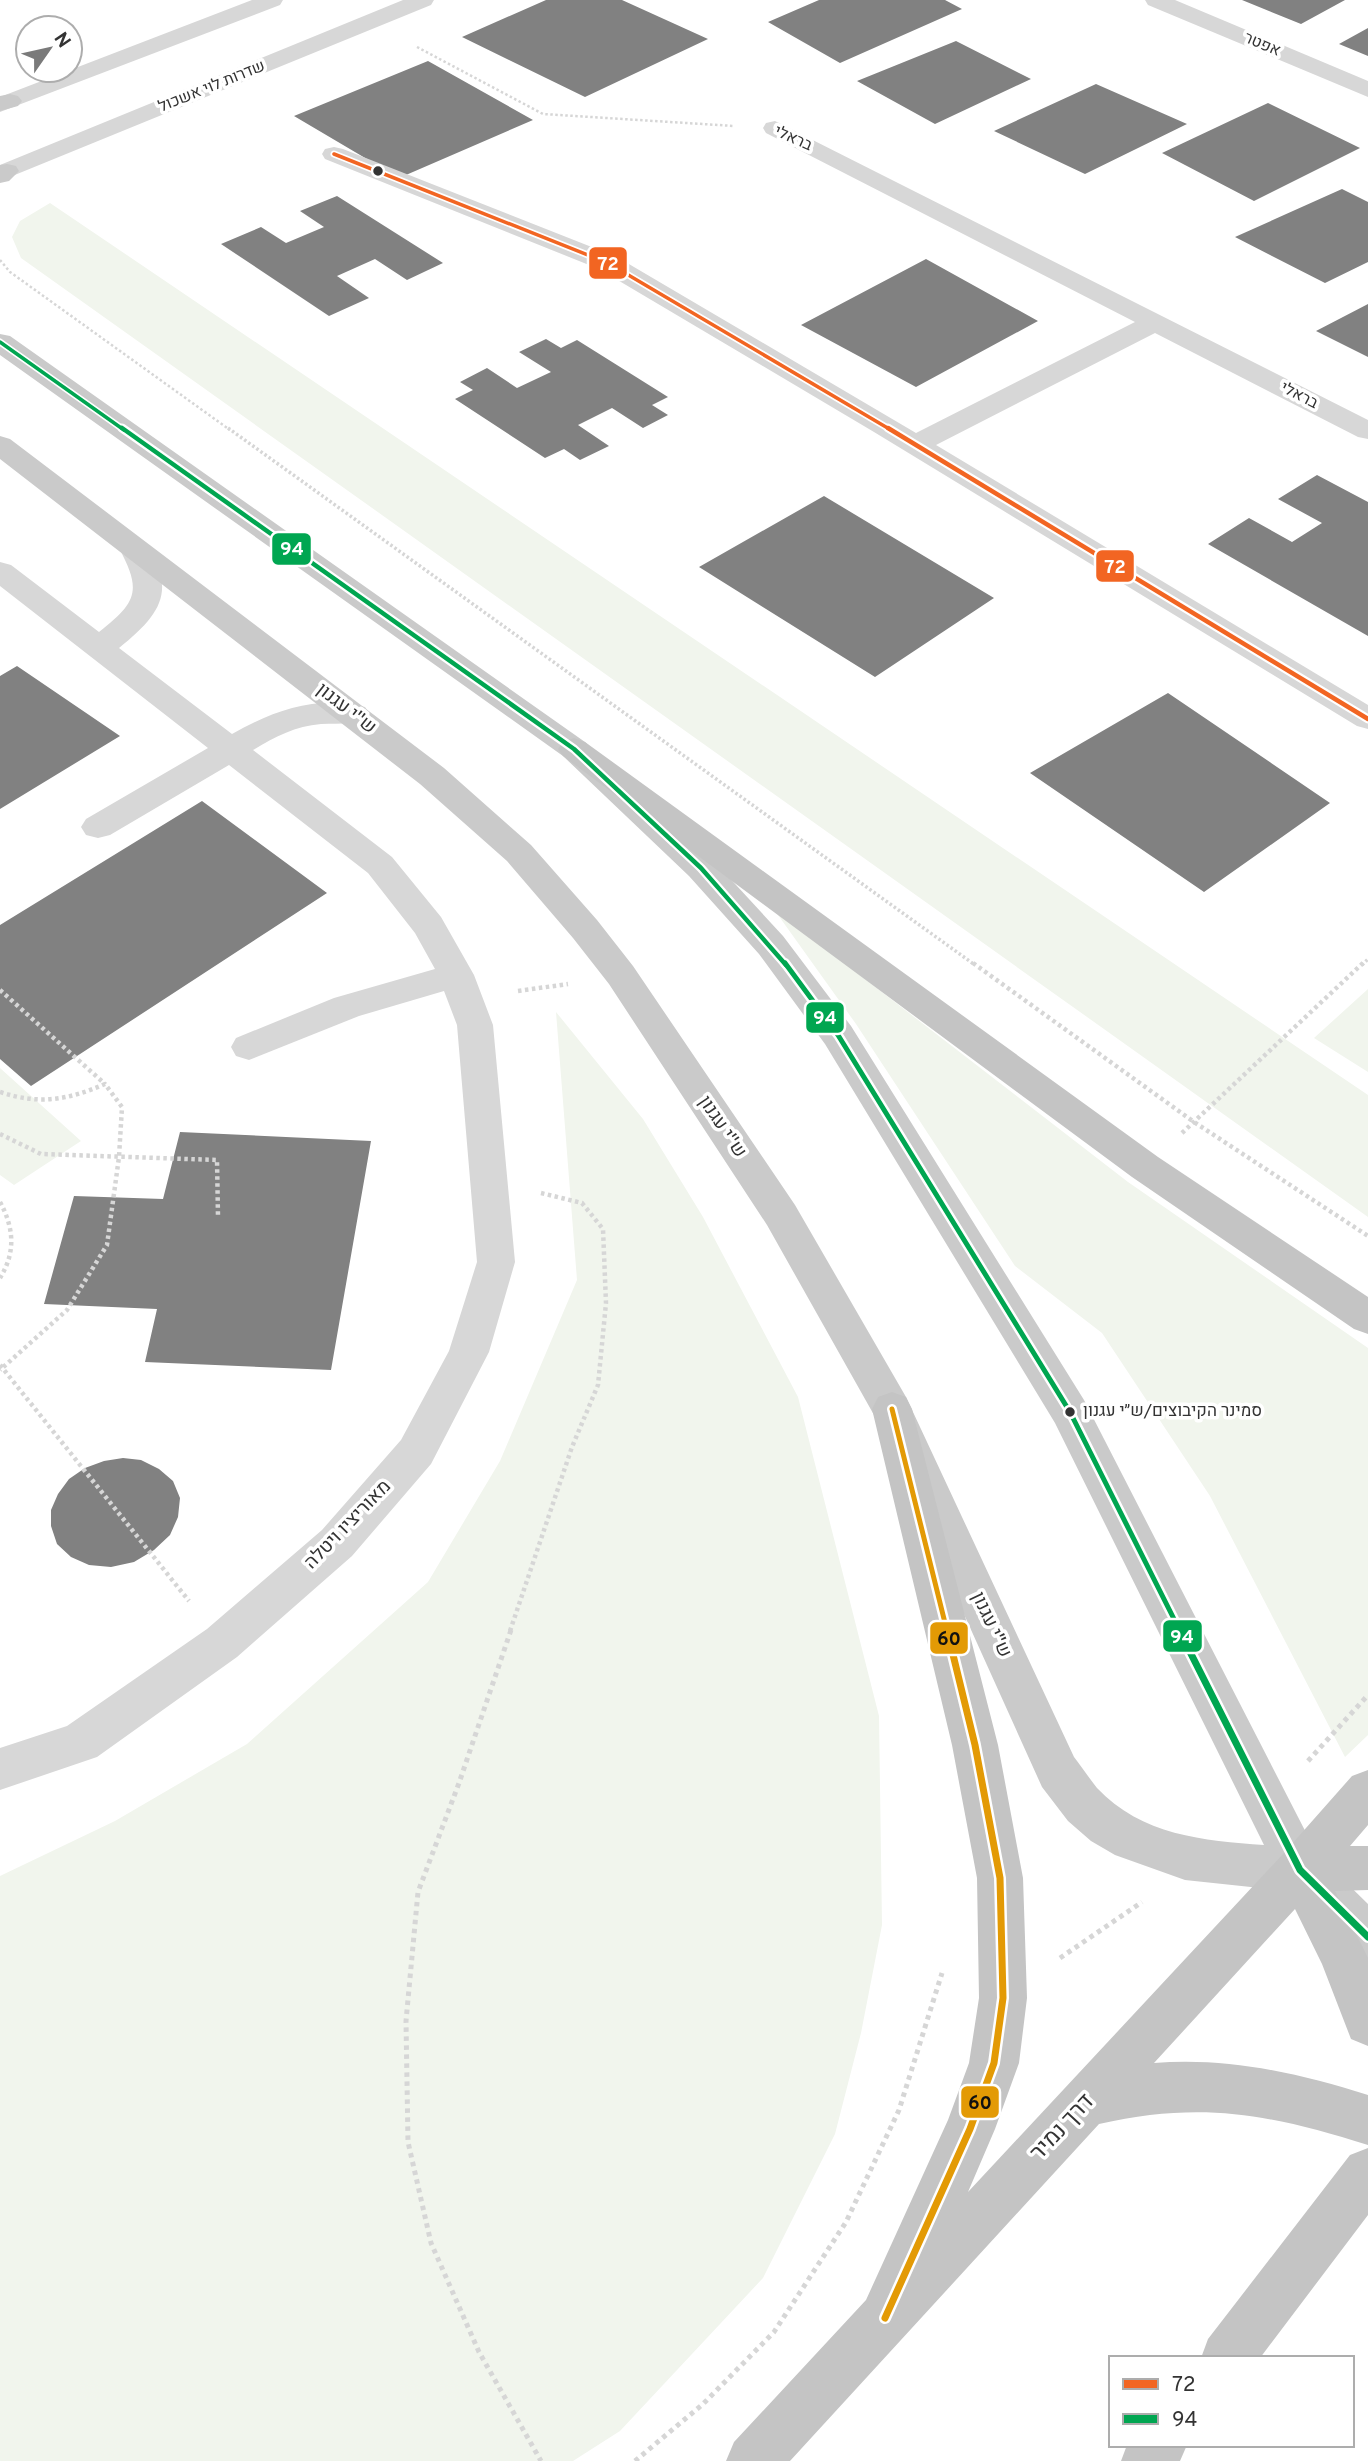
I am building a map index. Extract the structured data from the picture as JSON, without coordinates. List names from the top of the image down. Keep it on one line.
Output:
{"streets":{"highway":["דרך נמיר"],"main road":["ש''י עגנון"],"street":["אפטר","שדרות לוי אשכול","בראלי","מאוריציו ויטלה"]},"crossings":[["שדרות לוי אשכול","בראלי"],["ש''י עגנון","דרך נמיר"]],"places":["סמינר הקיבוצים/ש״י עגנון"],"lines":["transit line 72","transit line 94","transit line 60"],"legend":["72","94"],"north":"top right"}
